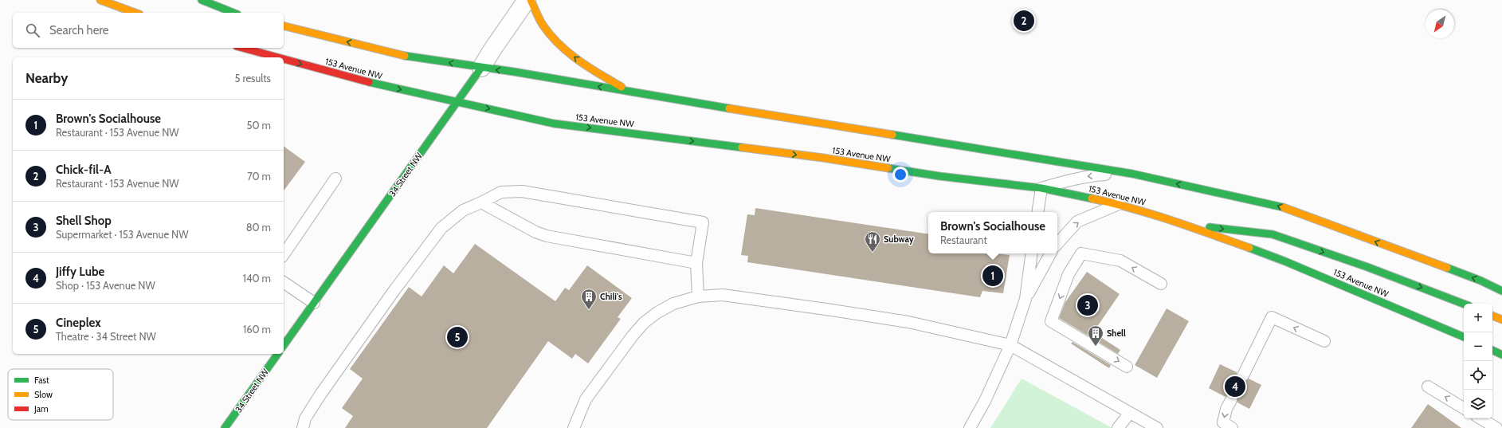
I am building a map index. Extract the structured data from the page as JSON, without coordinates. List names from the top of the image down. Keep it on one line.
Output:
{"streets":{"main road":["153 Avenue NW","34 Street NW"]},"crossings":[["153 Avenue NW","34 Street NW"]],"places":{"restaurant":["Subway"],"building":["Chili's","Shell"]},"legend":["Fast","Slow","Jam"],"north":"bottom left","page":{"pins":["2","1","3","5","4"],"search":"Search here","heading":["Nearby","5 results"],"list":[{"mark":"1","name":"Brown's Socialhouse","note":"Restaurant · 153 Avenue NW","value":"50 m"},{"mark":"2","name":"Chick-fil-A","note":"Restaurant · 153 Avenue NW","value":"70 m"},{"mark":"3","name":"Shell Shop","note":"Supermarket · 153 Avenue NW","value":"80 m"},{"mark":"4","name":"Jiffy Lube","note":"Shop · 153 Avenue NW","value":"140 m"},{"mark":"5","name":"Cineplex","note":"Theatre · 34 Street NW","value":"160 m"}],"popup":["Brown's Socialhouse","Restaurant"],"map_buttons":["+","−"]}}
